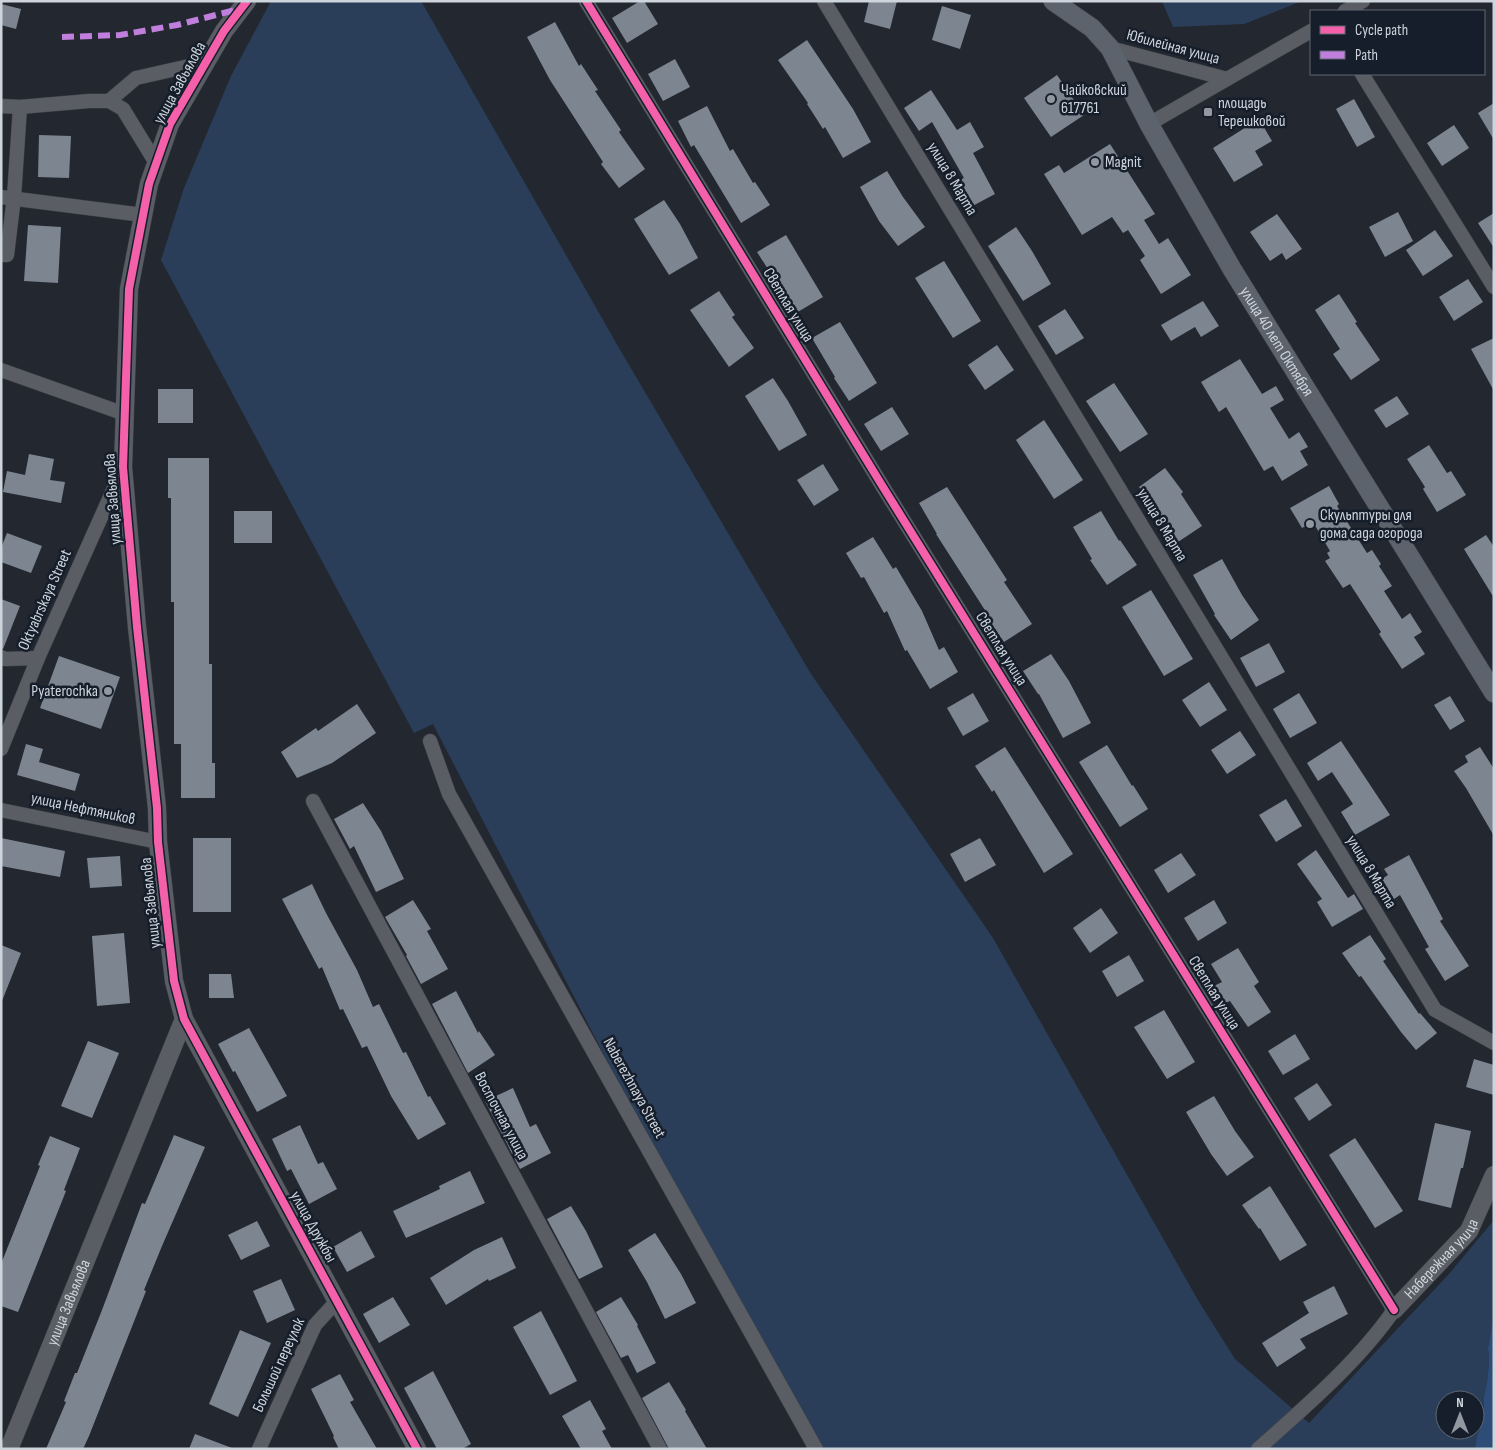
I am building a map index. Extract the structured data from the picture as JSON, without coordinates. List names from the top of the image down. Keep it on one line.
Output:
{"streets":{"main road":["улица 40 лет Октября"],"street":["Юбилейная улица","улица Завьялова","улица 8 Марта","Светлая улица","Oktyabrskaya Street","улица Нефтяников","Naberezhnaya Street","Восточная улица","улица Дружбы","Набережная улица","Большой переулок"]},"crossings":[["Юбилейная улица","улица 40 лет Октября"],["улица Завьялова","Oktyabrskaya Street"],["улица Завьялова","улица Нефтяников"],["улица Завьялова","улица Дружбы"],["Светлая улица","Набережная улица"],["улица Дружбы","Большой переулок"]],"places":{"other":["Чайковский 617761","Magnit","Скульптуры для дома сада огорода","Pyaterochka"],"transit":["площадь Терешковой"]},"legend":["Cycle path","Path"],"north":"top"}
